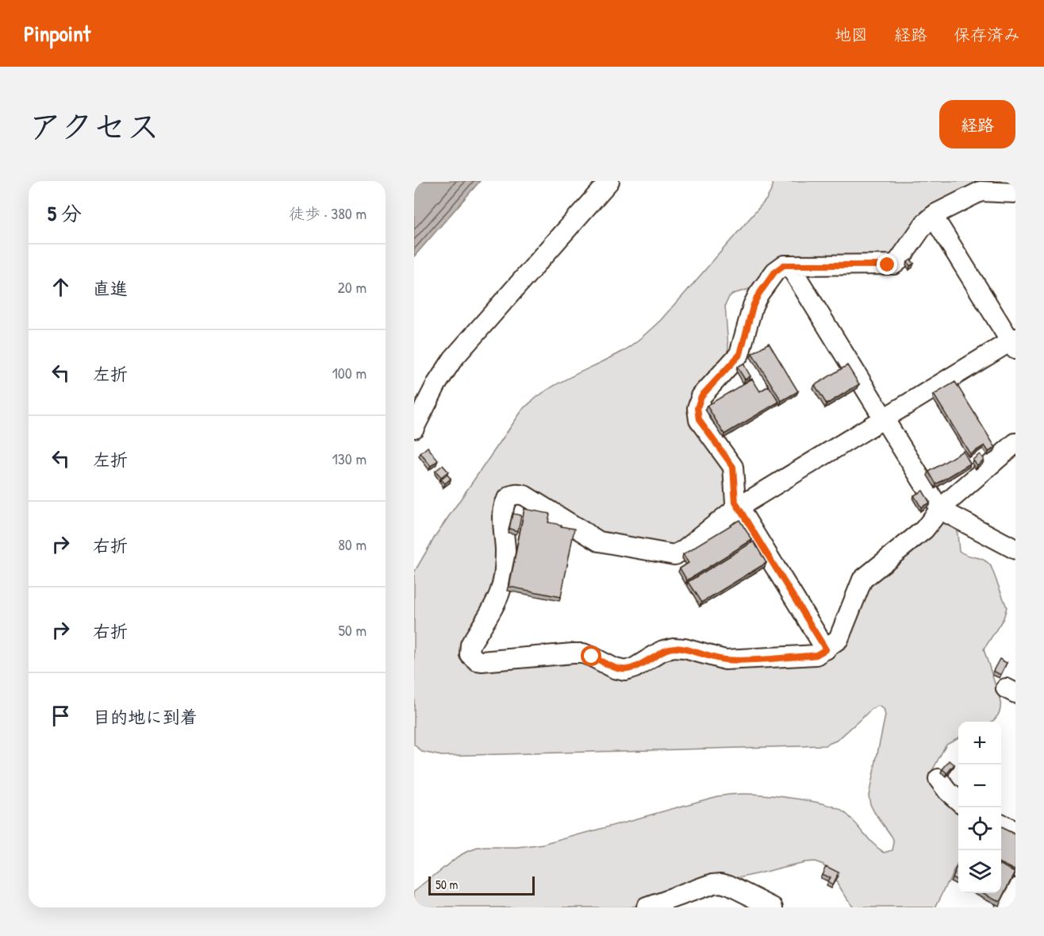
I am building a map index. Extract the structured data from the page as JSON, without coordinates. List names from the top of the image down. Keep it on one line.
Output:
{"scale_bar":"50 m","page":{"header":"Pinpoint","nav":["地図","経路","保存済み"],"title":"アクセス","buttons":"経路","heading":["5 分","徒歩 · 380 m"],"list":[["直進","20 m"],["左折","100 m"],["左折","130 m"],["右折","80 m"],["右折","50 m"],"目的地に到着"],"map_buttons":["+","−"],"scale":"50 m"}}
